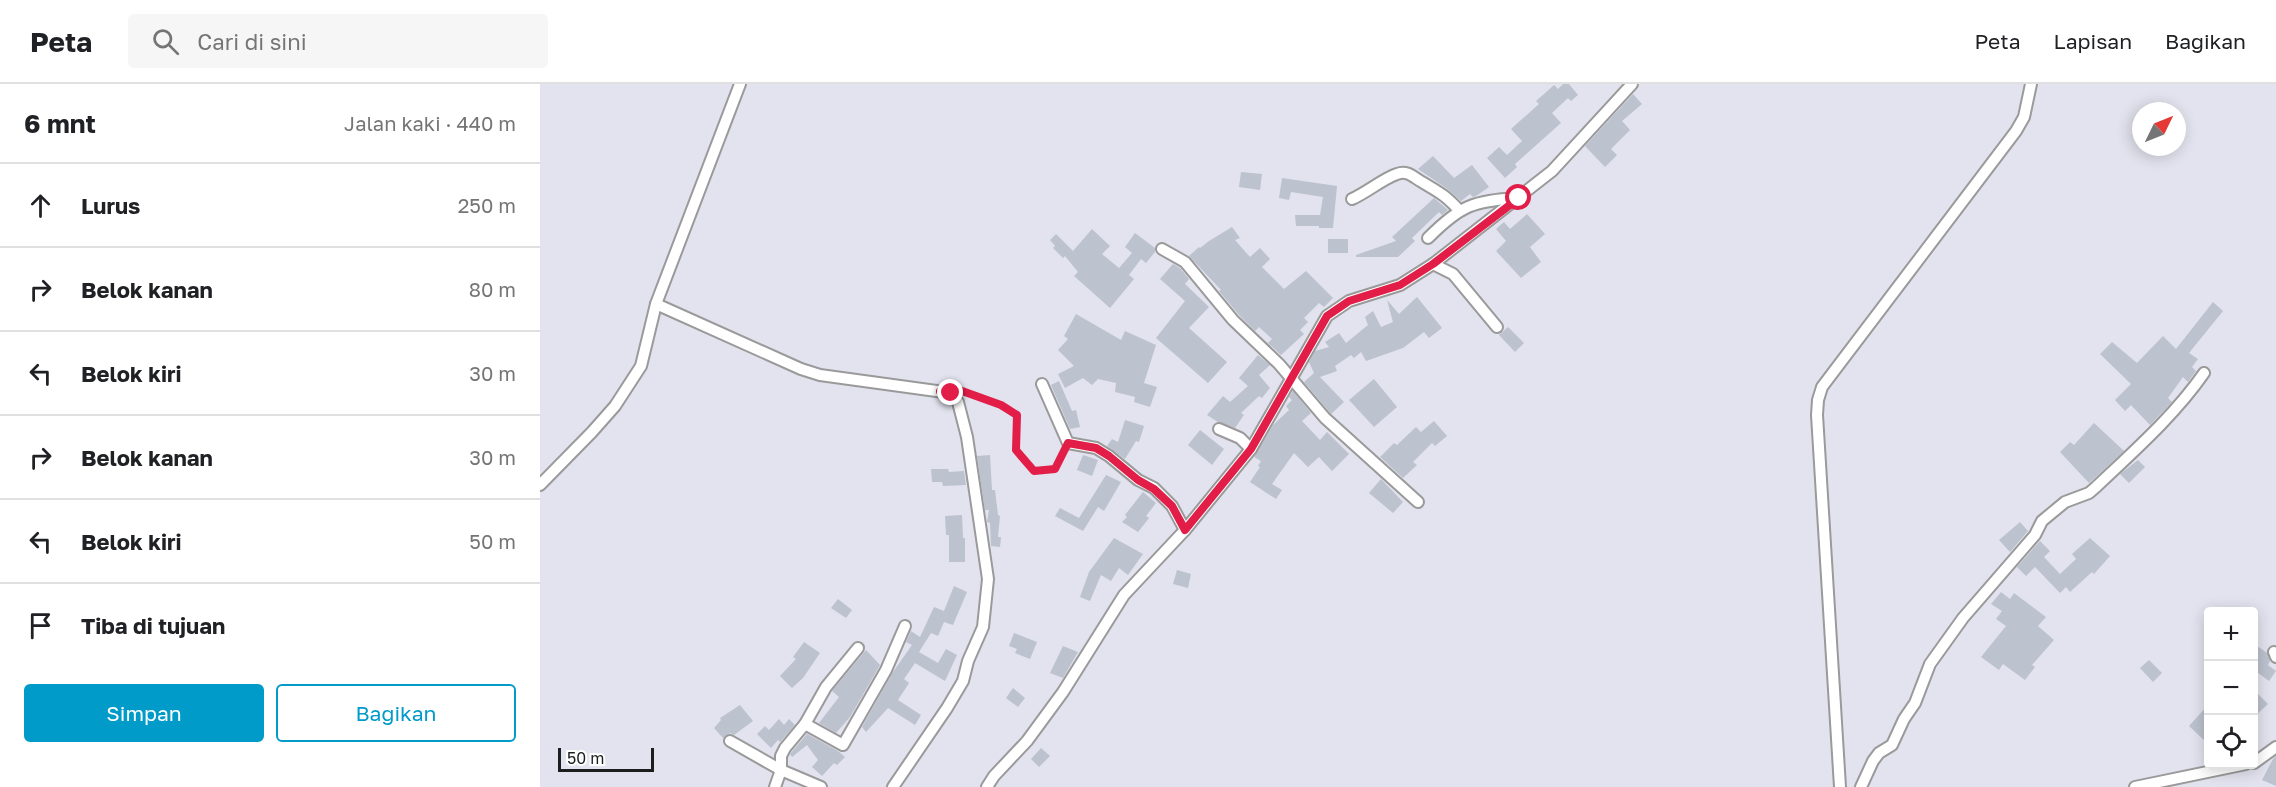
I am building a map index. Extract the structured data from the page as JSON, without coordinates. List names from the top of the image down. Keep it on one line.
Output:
{"scale_bar":"50 m","north":"top right","page":{"header":"Peta","search":"Cari di sini","nav":["Peta","Lapisan","Bagikan"],"heading":["6 mnt","Jalan kaki · 440 m"],"list":[["Lurus","250 m"],["Belok kanan","80 m"],["Belok kiri","30 m"],["Belok kanan","30 m"],["Belok kiri","50 m"],"Tiba di tujuan"],"map_buttons":["+","−"],"buttons":["Simpan","Bagikan"],"scale":"50 m"}}
